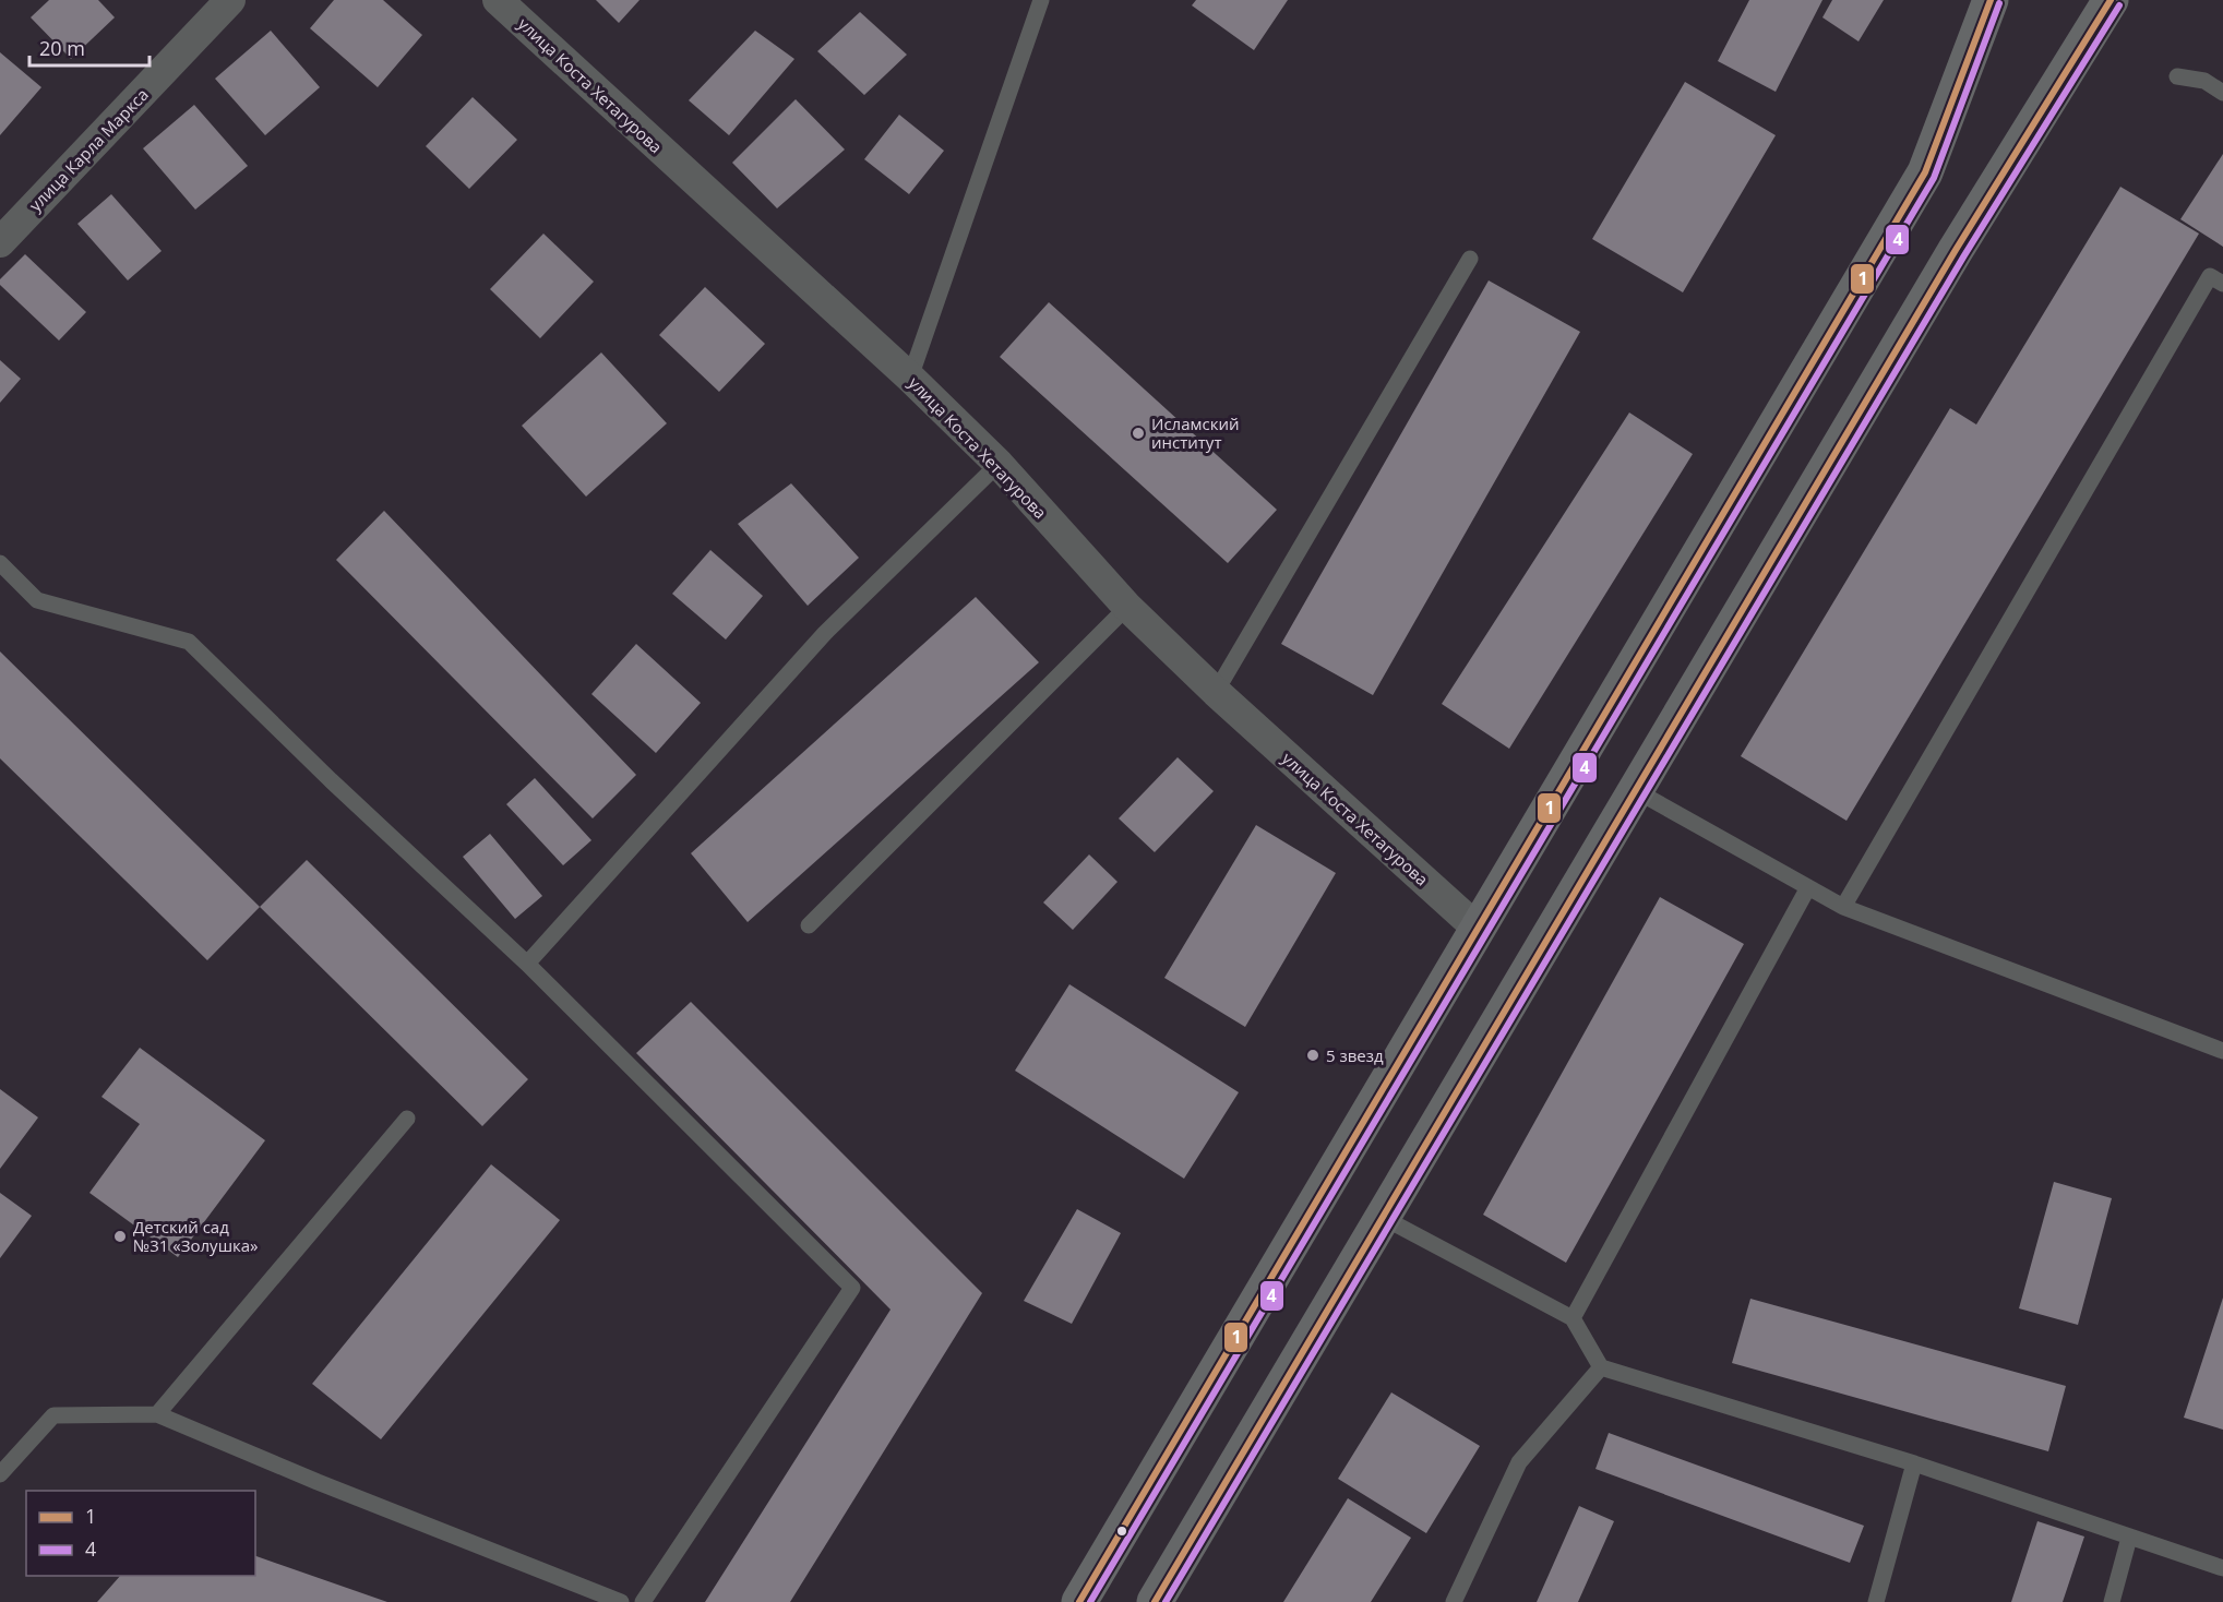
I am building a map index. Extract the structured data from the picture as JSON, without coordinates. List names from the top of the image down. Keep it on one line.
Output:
{"streets":{"street":["улица Коста Хетагурова","улица Карла Маркса"]},"places":["Исламский институт","5 звезд","Детский сад №31 «Золушка»"],"lines":["transit line 1","transit line 4"],"legend":["1","4"],"scale_bar":"20 m"}
